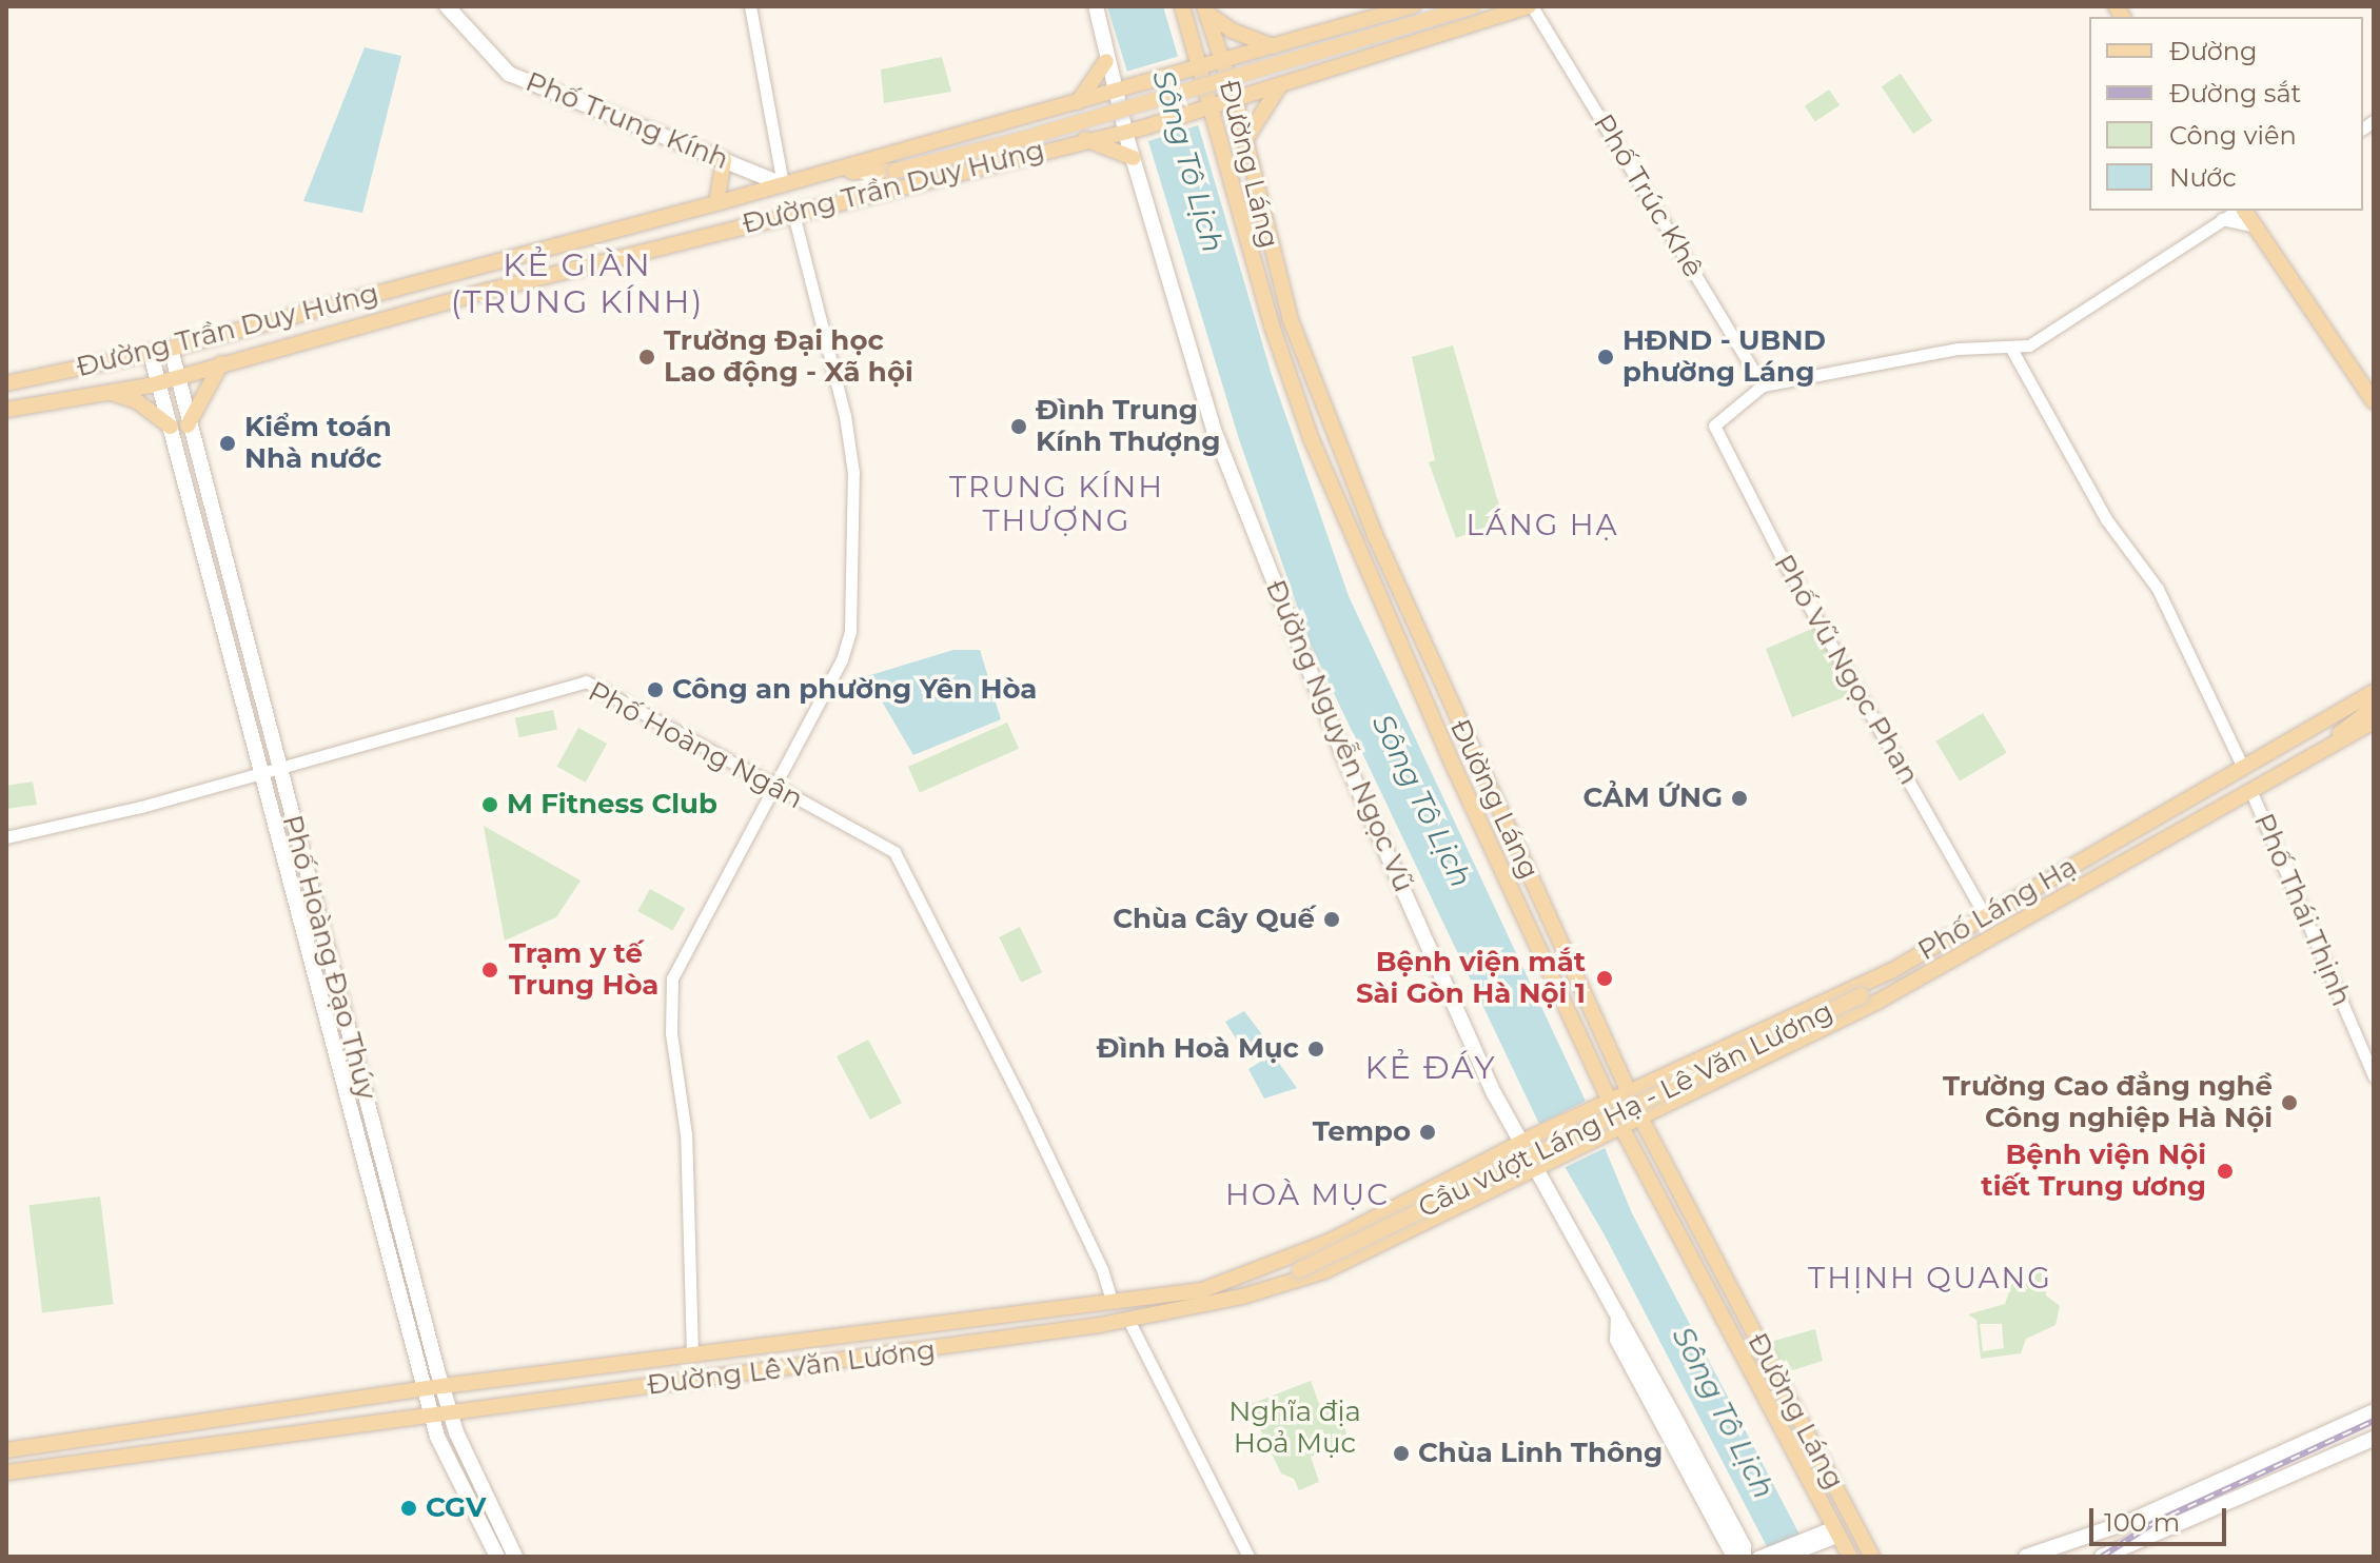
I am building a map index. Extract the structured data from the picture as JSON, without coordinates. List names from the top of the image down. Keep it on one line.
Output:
{"streets":{"main road":["Phố Trung Kính","Đường Láng","Đường Trần Duy Hưng","Đường Nguyễn Ngọc Vũ","Phố Láng Hạ","Phố Hoàng Đạo Thúy","Cầu vượt Láng Hạ - Lê Văn Lương","Đường Lê Văn Lương"],"street":["Phố Trúc Khê","Phố Vũ Ngọc Phan","Phố Hoàng Ngân","Phố Thái Thịnh"]},"crossings":[["Phố Trung Kính","Đường Trần Duy Hưng"],["Đường Láng","Đường Trần Duy Hưng"],["Đường Láng","Phố Láng Hạ"],["Đường Láng","Đường Lê Văn Lương"],["Đường Trần Duy Hưng","Phố Trúc Khê"],["Đường Trần Duy Hưng","Đường Nguyễn Ngọc Vũ"],["Đường Trần Duy Hưng","Phố Hoàng Đạo Thúy"],["Phố Trúc Khê","Phố Vũ Ngọc Phan"],["Phố Vũ Ngọc Phan","Phố Láng Hạ"],["Đường Nguyễn Ngọc Vũ","Đường Lê Văn Lương"],["Phố Hoàng Ngân","Phố Hoàng Đạo Thúy"],["Phố Hoàng Ngân","Đường Lê Văn Lương"],["Phố Láng Hạ","Phố Thái Thịnh"],["Phố Láng Hạ","Cầu vượt Láng Hạ - Lê Văn Lương"],["Phố Láng Hạ","Đường Lê Văn Lương"],["Phố Hoàng Đạo Thúy","Đường Lê Văn Lương"],["Cầu vượt Láng Hạ - Lê Văn Lương","Đường Lê Văn Lương"]],"districts":["KẺ GIÀN (TRUNG KÍNH)","TRUNG KÍNH THƯỢNG","LÁNG HẠ","KẺ ĐÁY","HOÀ MỤC","THỊNH QUANG"],"water":["Sông Tô Lịch"],"parks":["Nghĩa địa Hoả Mục"],"places":["Trường Đại học Lao động - Xã hội","HĐND - UBND phường Láng","Đình Trung Kính Thượng","Kiểm toán Nhà nước","Công an phường Yên Hòa","CẢM ỨNG","M Fitness Club","Chùa Cây Quế","Trạm y tế Trung Hòa","Bệnh viện mắt Sài Gòn Hà Nội 1","Đình Hoà Mục","Trường Cao đẳng nghề Công nghiệp Hà Nội","Tempo","Bệnh viện Nội tiết Trung ương","Chùa Linh Thông","CGV"],"legend":["Đường","Đường sắt","Công viên","Nước"],"scale_bar":"100 m"}
